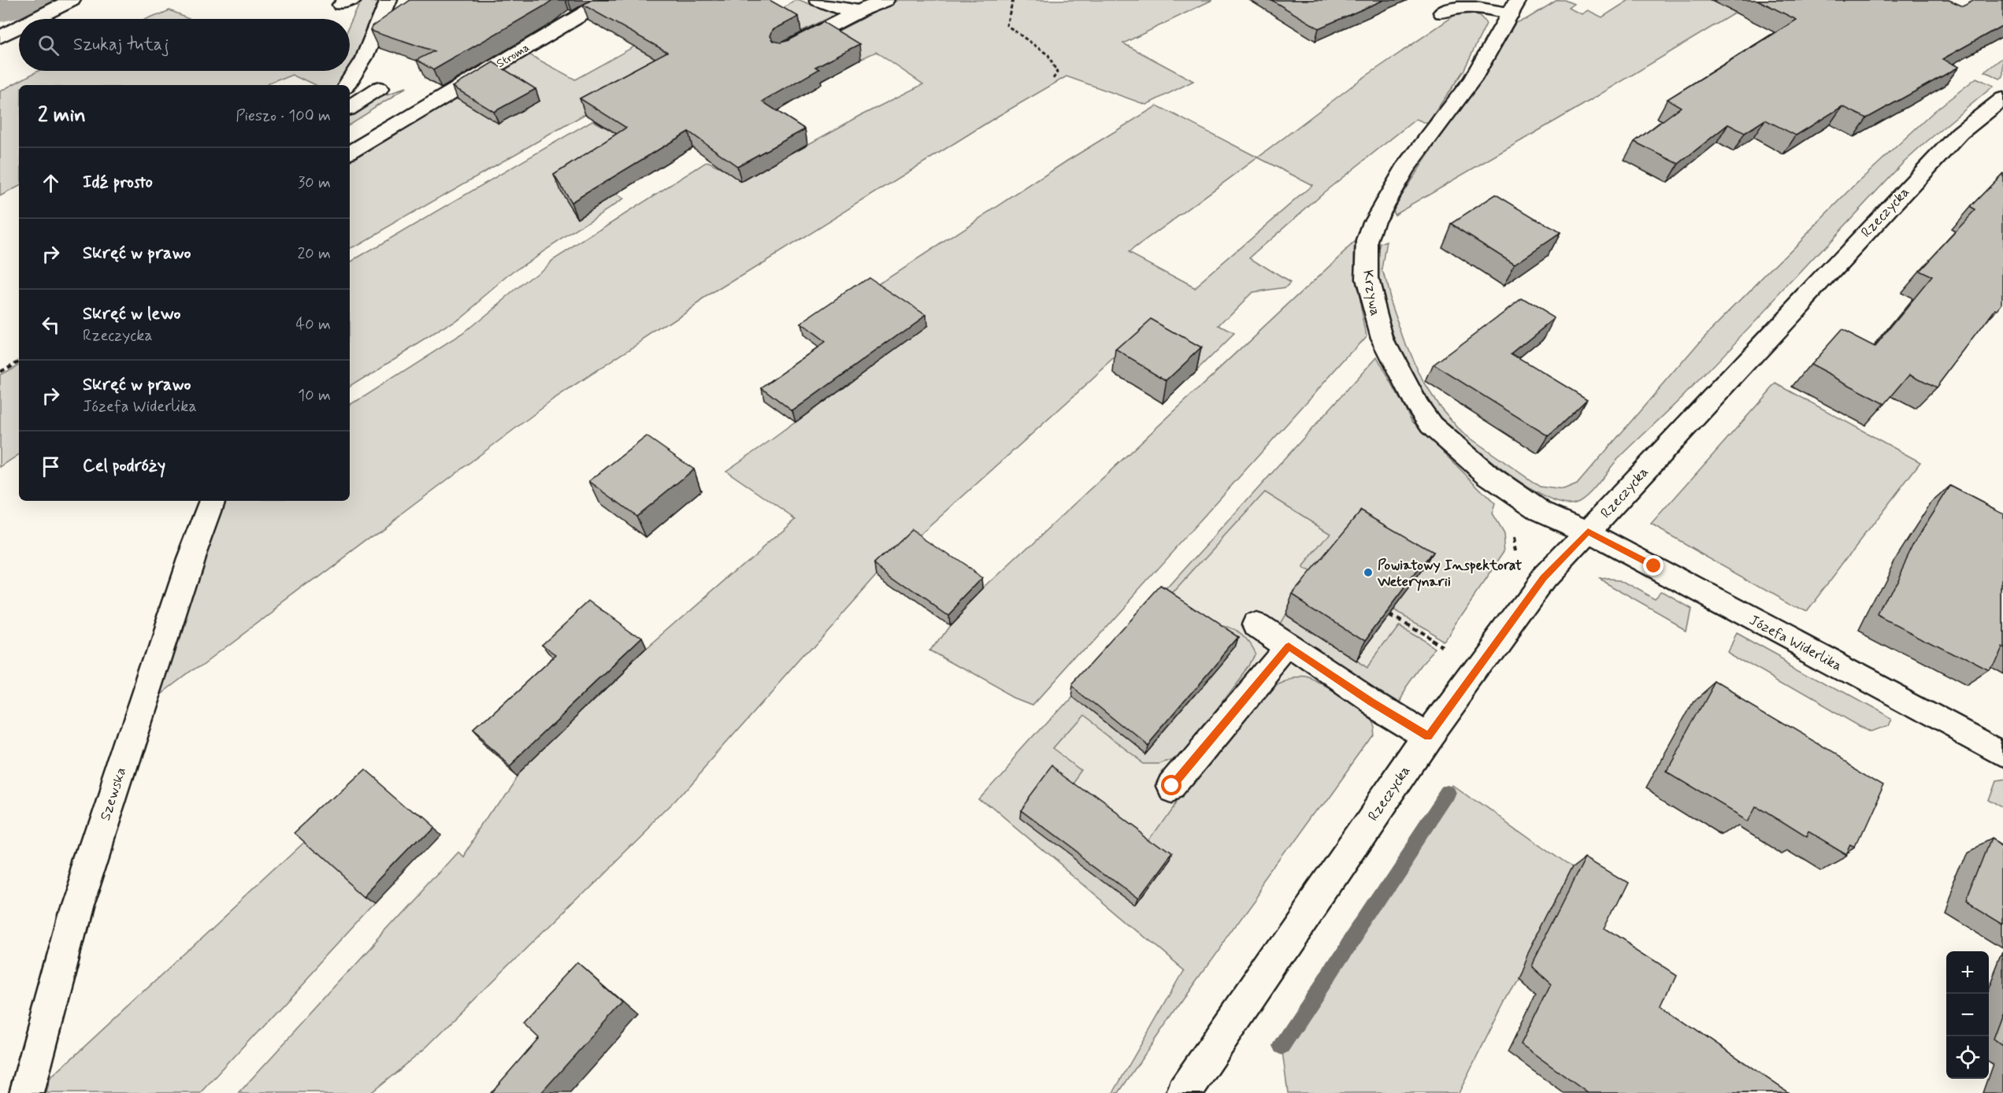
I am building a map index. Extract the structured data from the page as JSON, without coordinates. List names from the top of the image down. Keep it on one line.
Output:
{"streets":{"street":["Stroma","Rzeczycka","Krzywa","Józefa Widerlika","Szewska"]},"crossings":[["Rzeczycka","Krzywa"],["Rzeczycka","Józefa Widerlika"],["Krzywa","Józefa Widerlika"]],"places":["Powiatowy Inspektorat Weterynarii"],"page":{"search":"Szukaj tutaj","heading":["2 min","Pieszo · 100 m"],"list":[["Idź prosto","30 m"],["Skręć w prawo","20 m"],["Skręć w lewo","Rzeczycka","40 m"],["Skręć w prawo","Józefa Widerlika","10 m"],"Cel podróży"],"map_buttons":["+","−"]}}
